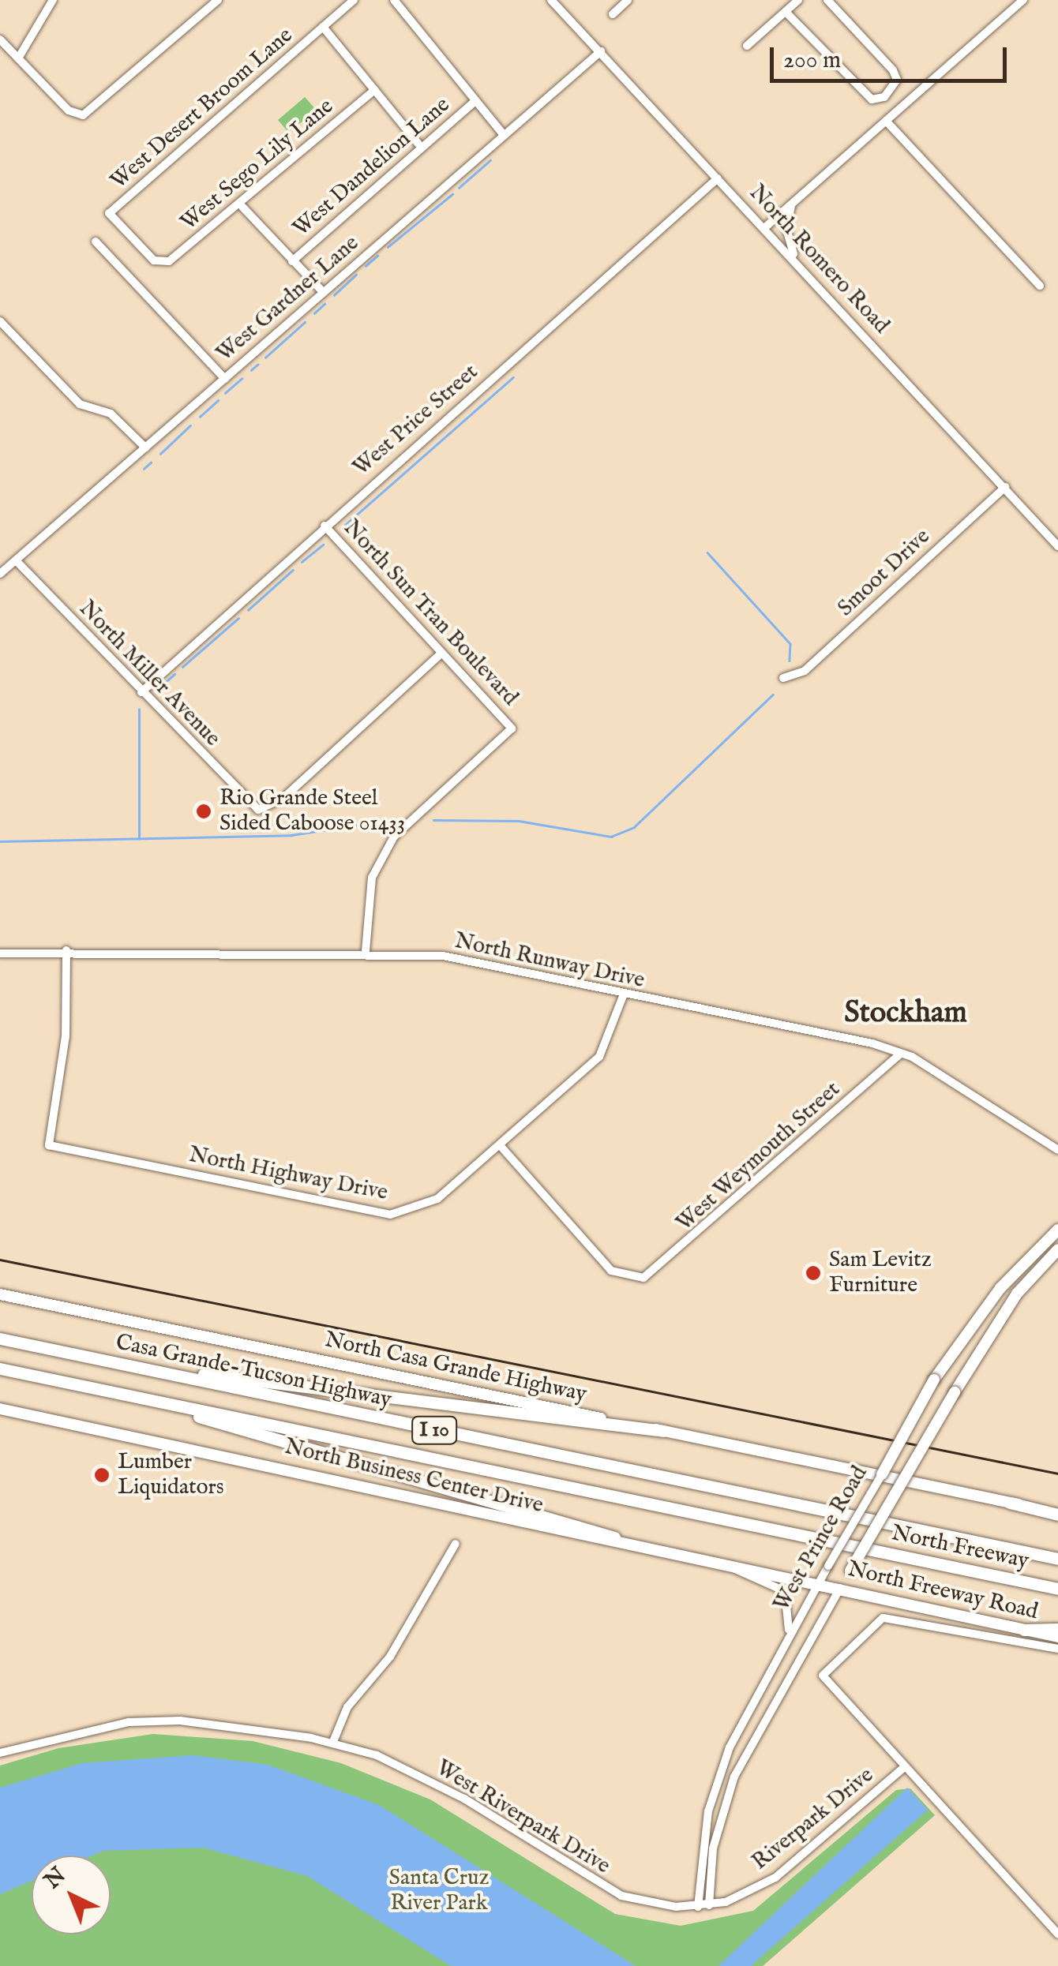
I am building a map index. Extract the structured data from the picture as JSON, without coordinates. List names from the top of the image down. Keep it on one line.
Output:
{"streets":{"highway":["Casa Grande-Tucson Highway","I 10","North Freeway"],"main road":["North Casa Grande Highway","North Business Center Drive","West Prince Road","North Freeway Road"],"street":["West Desert Broom Lane","West Sego Lily Lane","West Dandelion Lane","North Romero Road","West Gardner Lane","West Price Street","Smoot Drive","North Sun Tran Boulevard","North Miller Avenue","North Runway Drive","West Weymouth Street","North Highway Drive","West Riverpark Drive","Riverpark Drive"]},"crossings":[["West Desert Broom Lane","West Sego Lily Lane"],["North Romero Road","West Gardner Lane"],["North Romero Road","West Price Street"],["North Romero Road","Smoot Drive"],["West Gardner Lane","North Miller Avenue"],["West Price Street","North Sun Tran Boulevard"],["West Price Street","North Miller Avenue"],["North Sun Tran Boulevard","North Miller Avenue"],["North Sun Tran Boulevard","North Runway Drive"],["North Runway Drive","West Weymouth Street"],["North Runway Drive","North Highway Drive"],["West Weymouth Street","North Highway Drive"],["North Casa Grande Highway","West Prince Road"],["Casa Grande-Tucson Highway","North Freeway"],["I 10","North Freeway"],["North Business Center Drive","West Prince Road"],["North Business Center Drive","North Freeway Road"],["West Prince Road","North Freeway Road"],["West Prince Road","West Riverpark Drive"],["West Prince Road","Riverpark Drive"],["West Riverpark Drive","Riverpark Drive"]],"districts":["Stockham"],"parks":["Santa Cruz River Park"],"places":["Rio Grande Steel Sided Caboose 01433","Sam Levitz Furniture","Lumber Liquidators"],"scale_bar":"200 m","north":"top left"}
